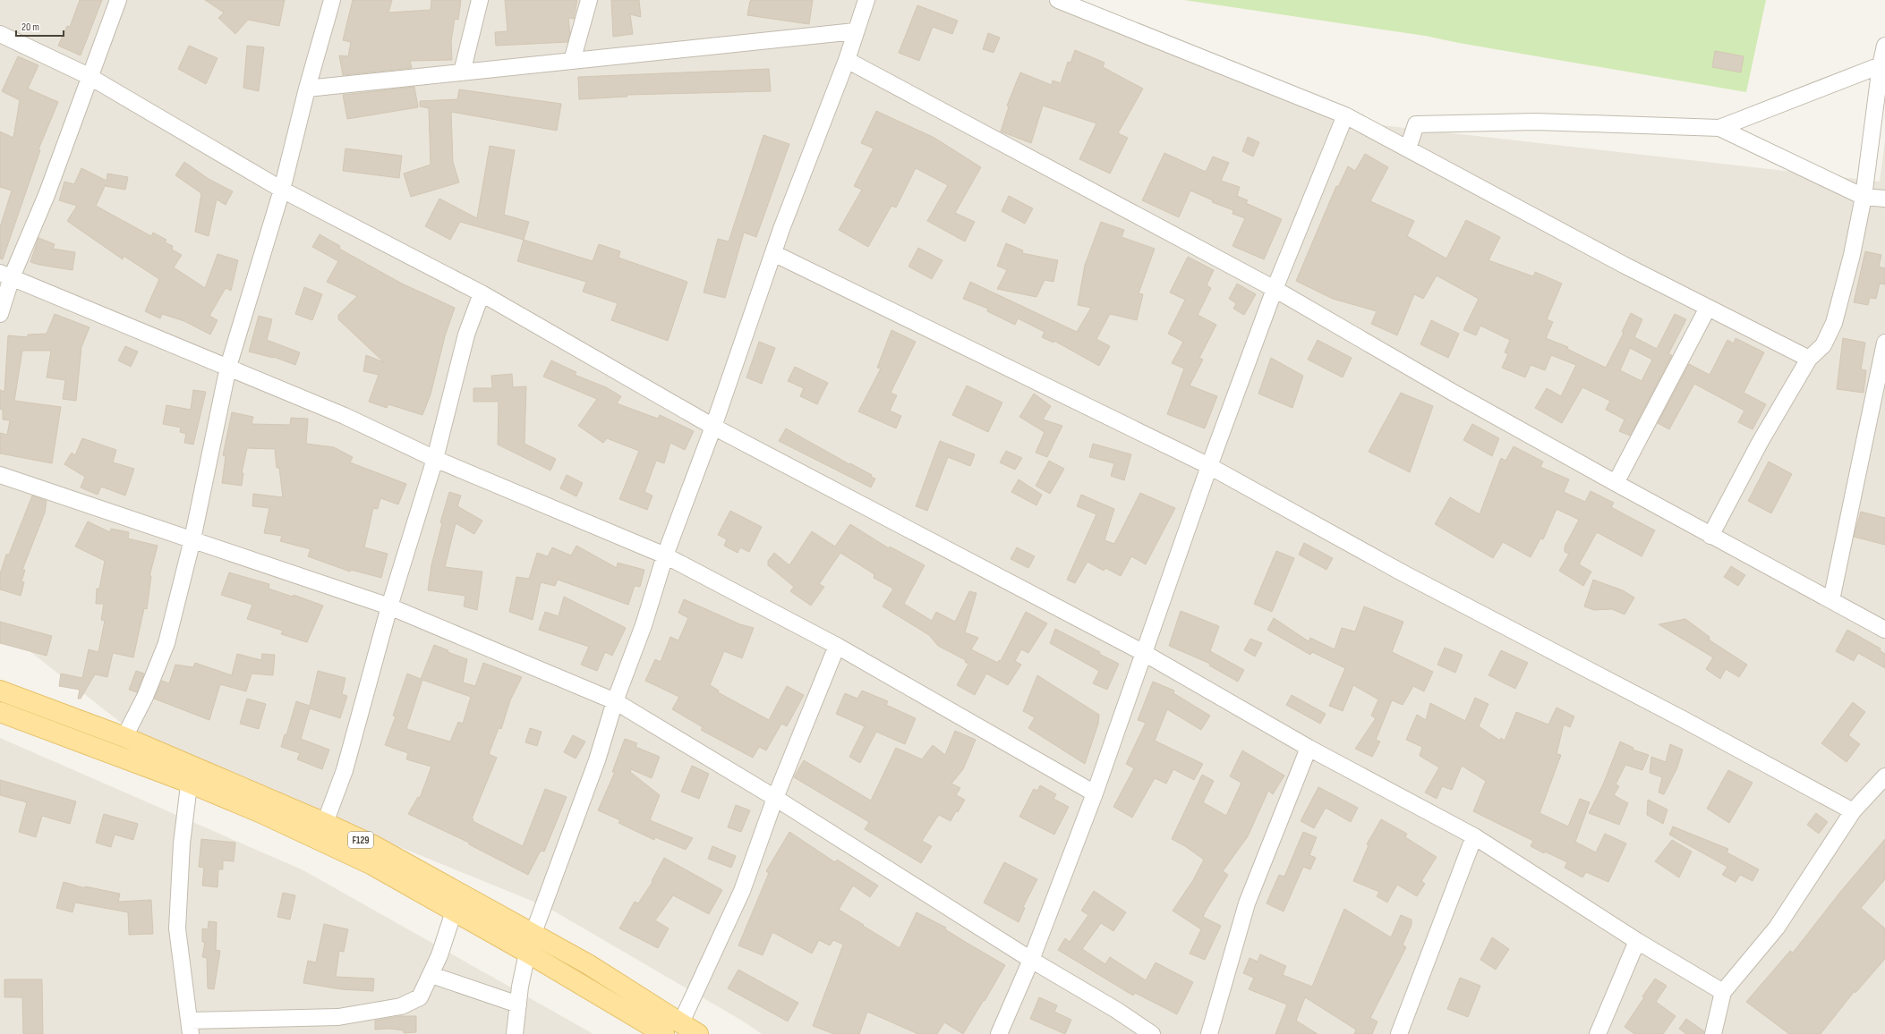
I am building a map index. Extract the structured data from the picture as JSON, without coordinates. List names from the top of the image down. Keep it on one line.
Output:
{"streets":{"main road":["F129"]},"scale_bar":"20 m"}
